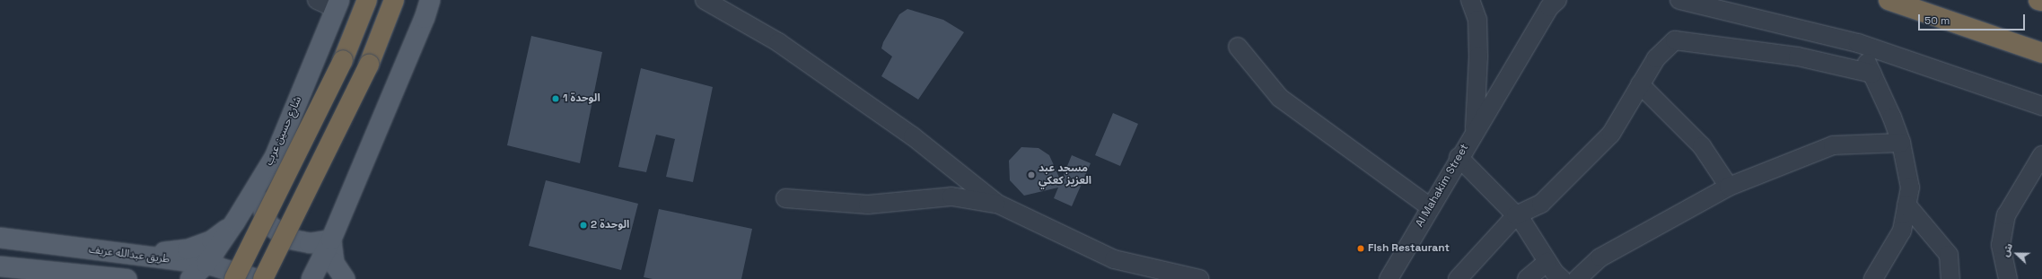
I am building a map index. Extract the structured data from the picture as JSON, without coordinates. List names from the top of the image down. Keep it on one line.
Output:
{"streets":{"main road":["شارع حسين عرب","طريق عبدالله عريف"],"street":["Al Mahakim Street"]},"crossings":[["شارع حسين عرب","طريق عبدالله عريف"]],"places":["الوحدة 1","مسجد عبد العزيز كعكي","الوحدة 2","Fish Restaurant"],"scale_bar":"50 m","north":"left"}
